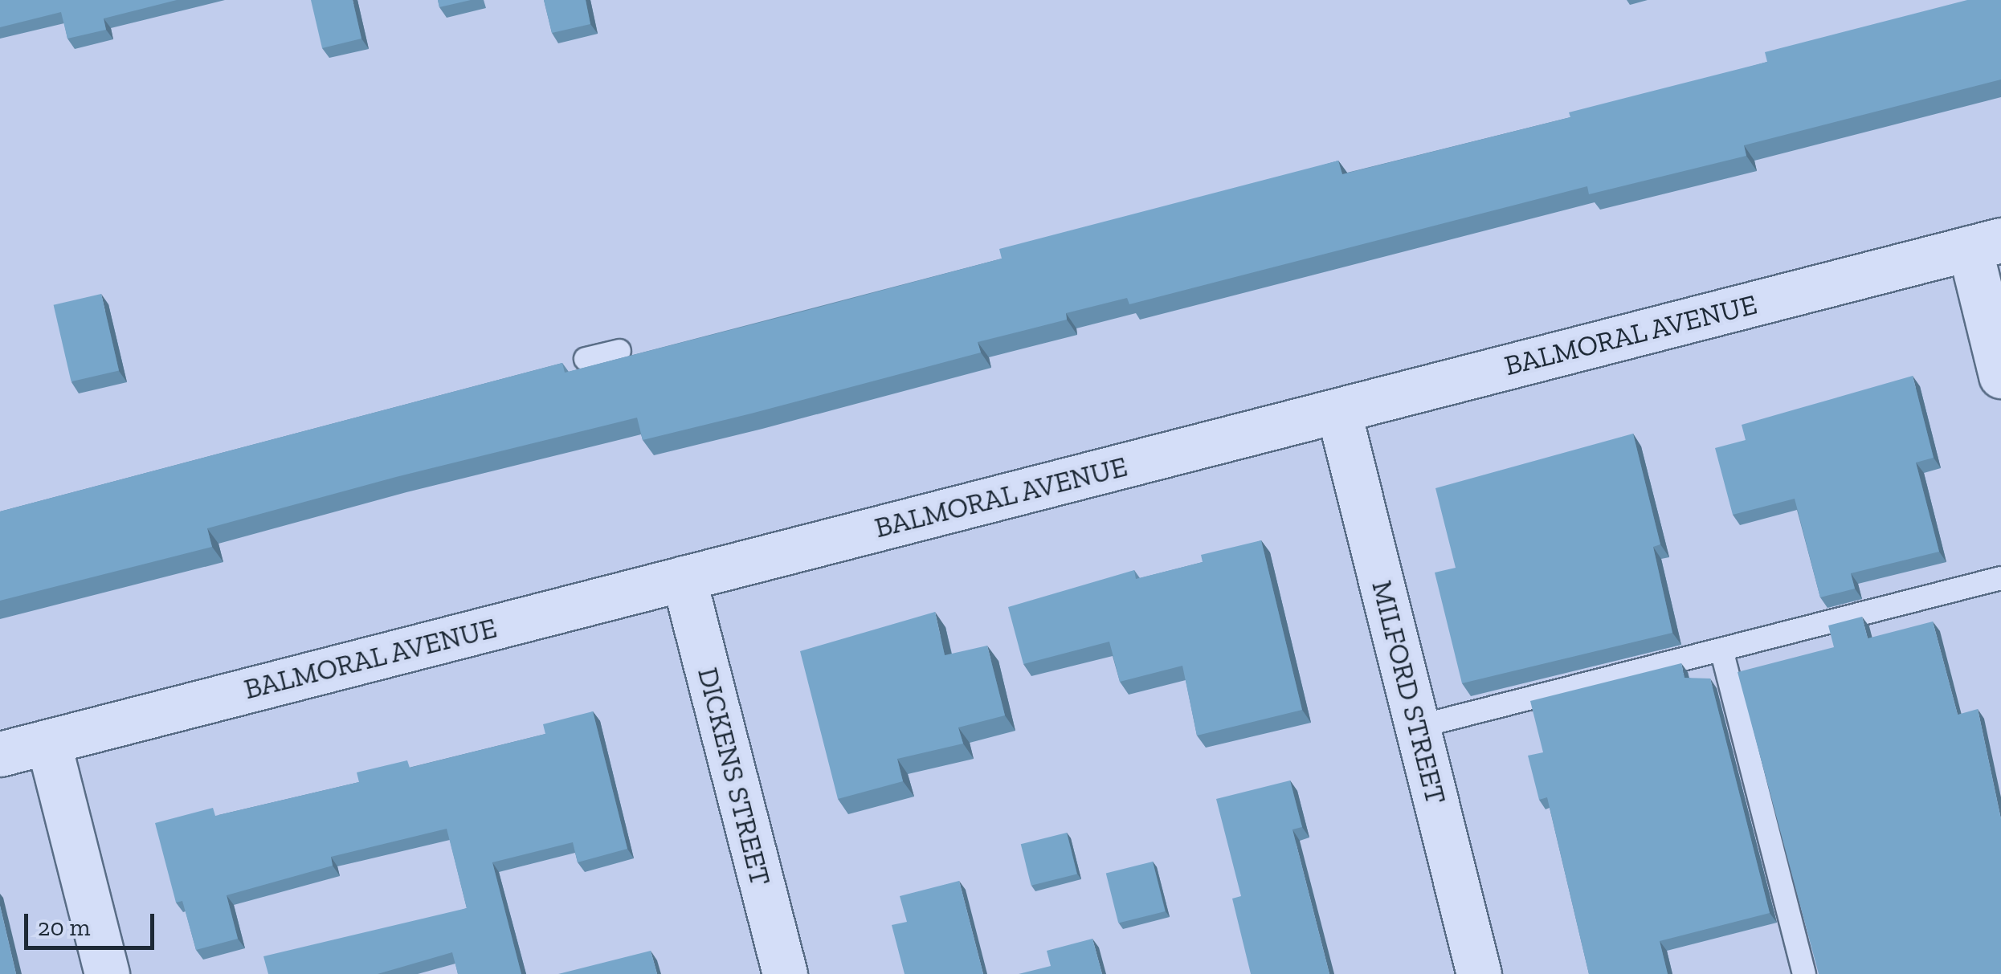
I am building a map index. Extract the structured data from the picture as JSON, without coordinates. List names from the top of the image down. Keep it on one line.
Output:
{"streets":{"street":["BALMORAL AVENUE","MILFORD STREET","DICKENS STREET"]},"crossings":[["BALMORAL AVENUE","MILFORD STREET"],["BALMORAL AVENUE","DICKENS STREET"]],"scale_bar":"20 m"}
